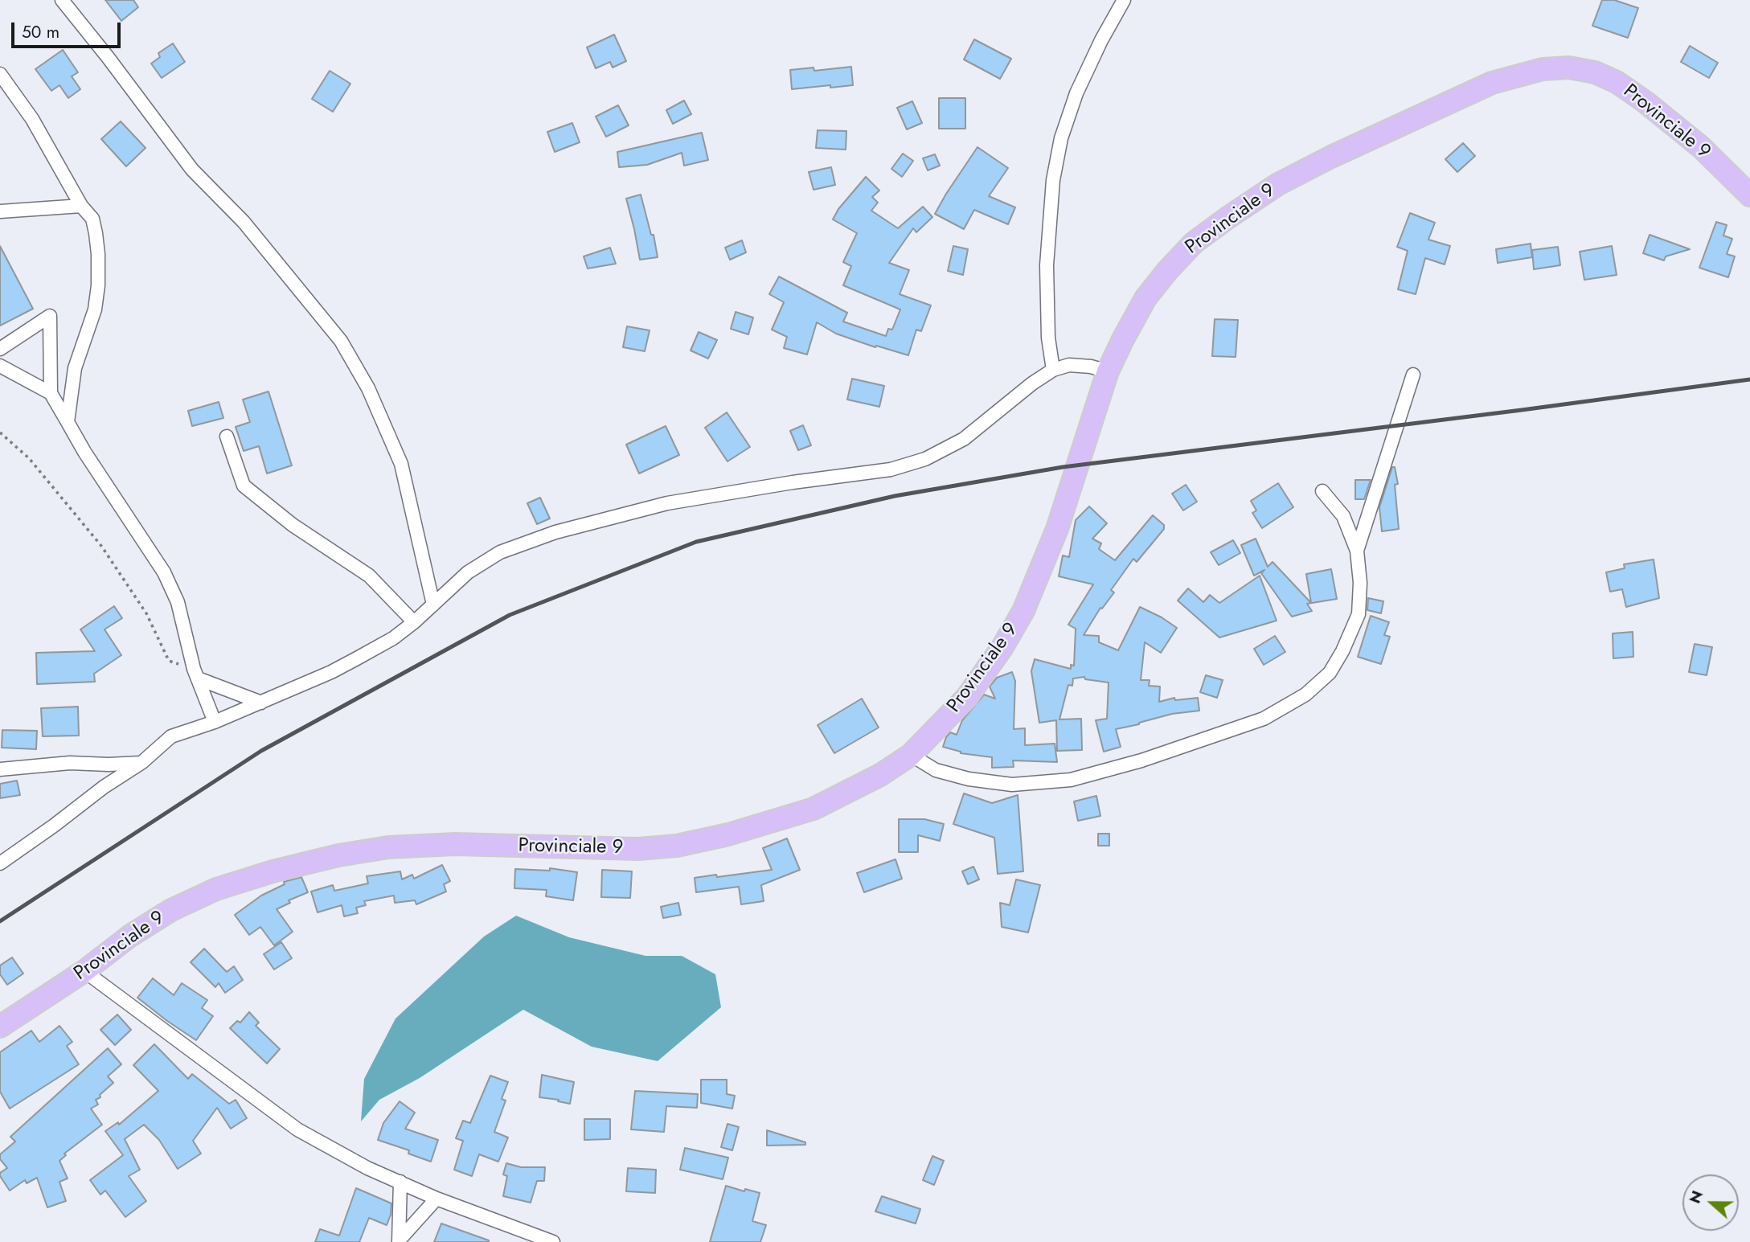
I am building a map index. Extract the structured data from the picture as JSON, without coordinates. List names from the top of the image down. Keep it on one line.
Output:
{"streets":{"main road":["Provinciale 9"]},"scale_bar":"50 m","north":"left"}
